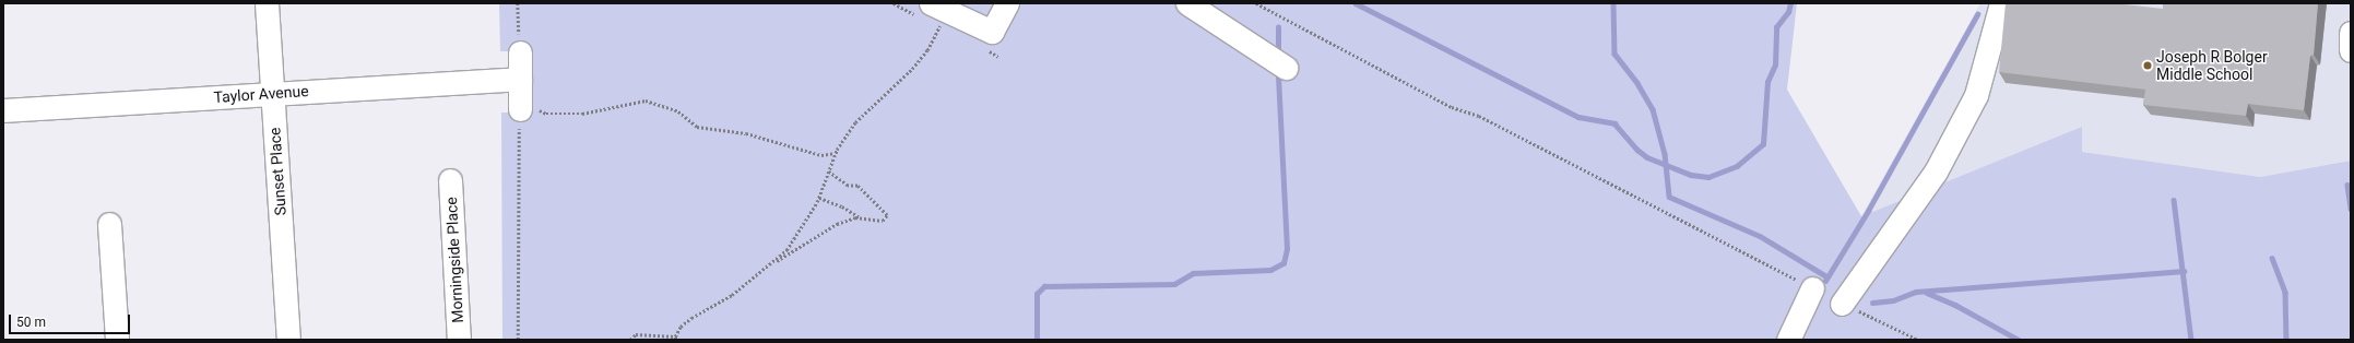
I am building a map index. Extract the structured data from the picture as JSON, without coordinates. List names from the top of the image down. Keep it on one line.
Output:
{"streets":{"street":["Taylor Avenue","Sunset Place","Morningside Place"]},"crossings":[["Taylor Avenue","Sunset Place"]],"places":["Joseph R Bolger Middle School"],"scale_bar":"50 m"}
